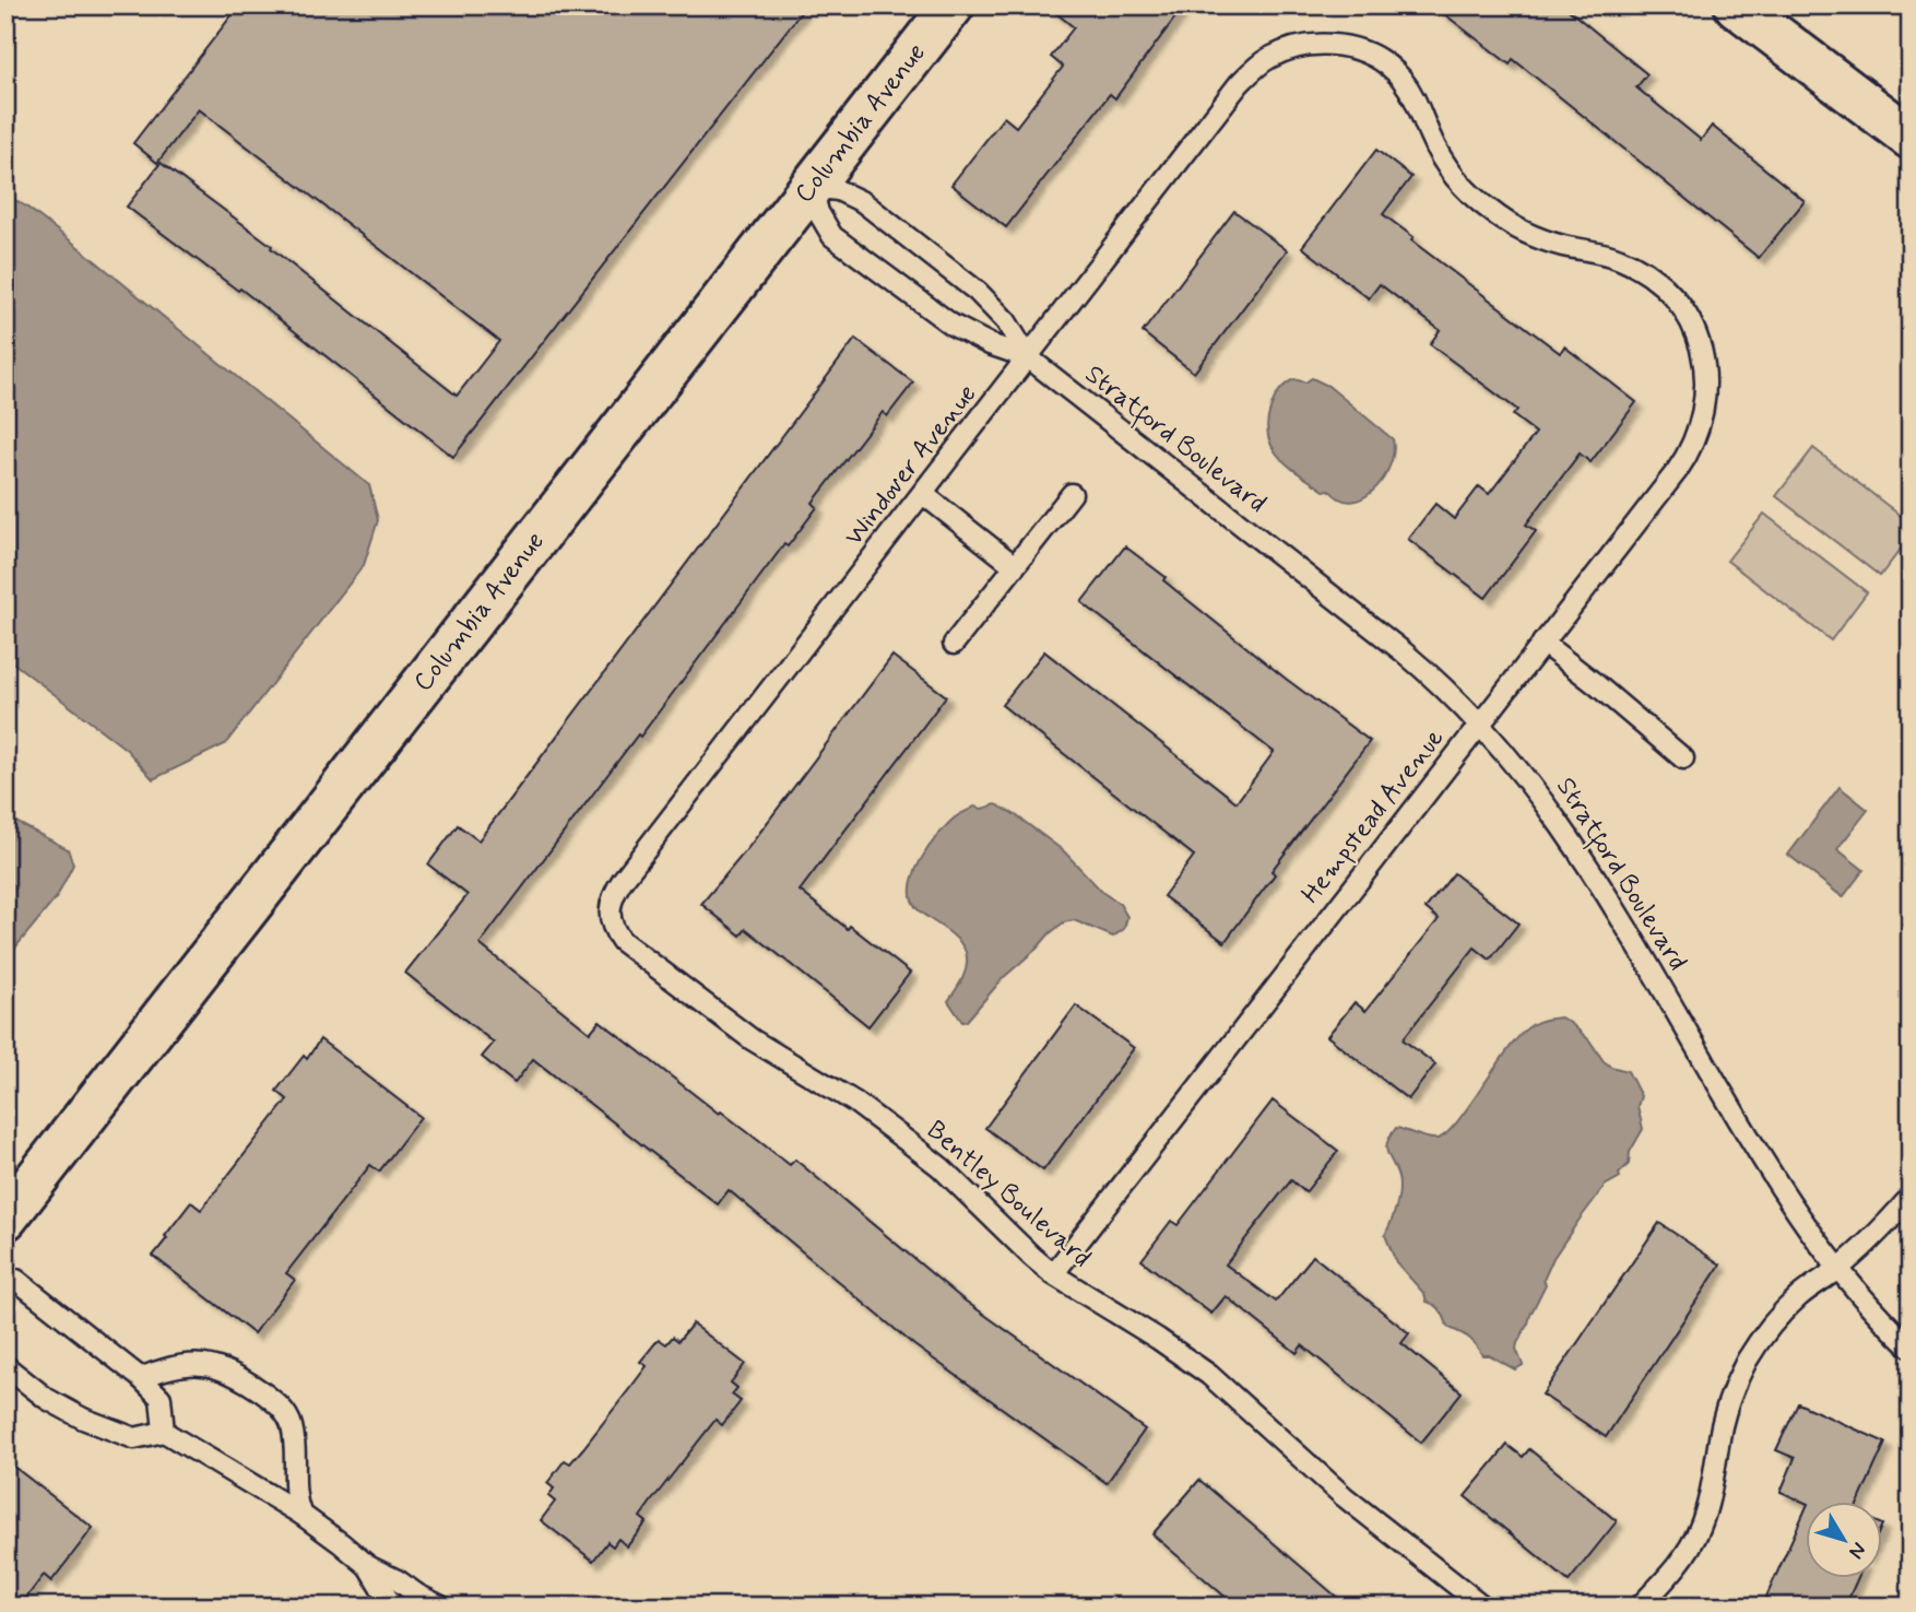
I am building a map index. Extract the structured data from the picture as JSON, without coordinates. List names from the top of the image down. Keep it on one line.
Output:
{"streets":{"street":["Columbia Avenue"],"lane":["Stratford Boulevard","Windover Avenue","Hempstead Avenue","Bentley Boulevard"]},"crossings":[["Columbia Avenue","Stratford Boulevard"],["Stratford Boulevard","Windover Avenue"],["Stratford Boulevard","Hempstead Avenue"],["Windover Avenue","Hempstead Avenue"],["Windover Avenue","Bentley Boulevard"],["Hempstead Avenue","Bentley Boulevard"]],"north":"bottom right"}
